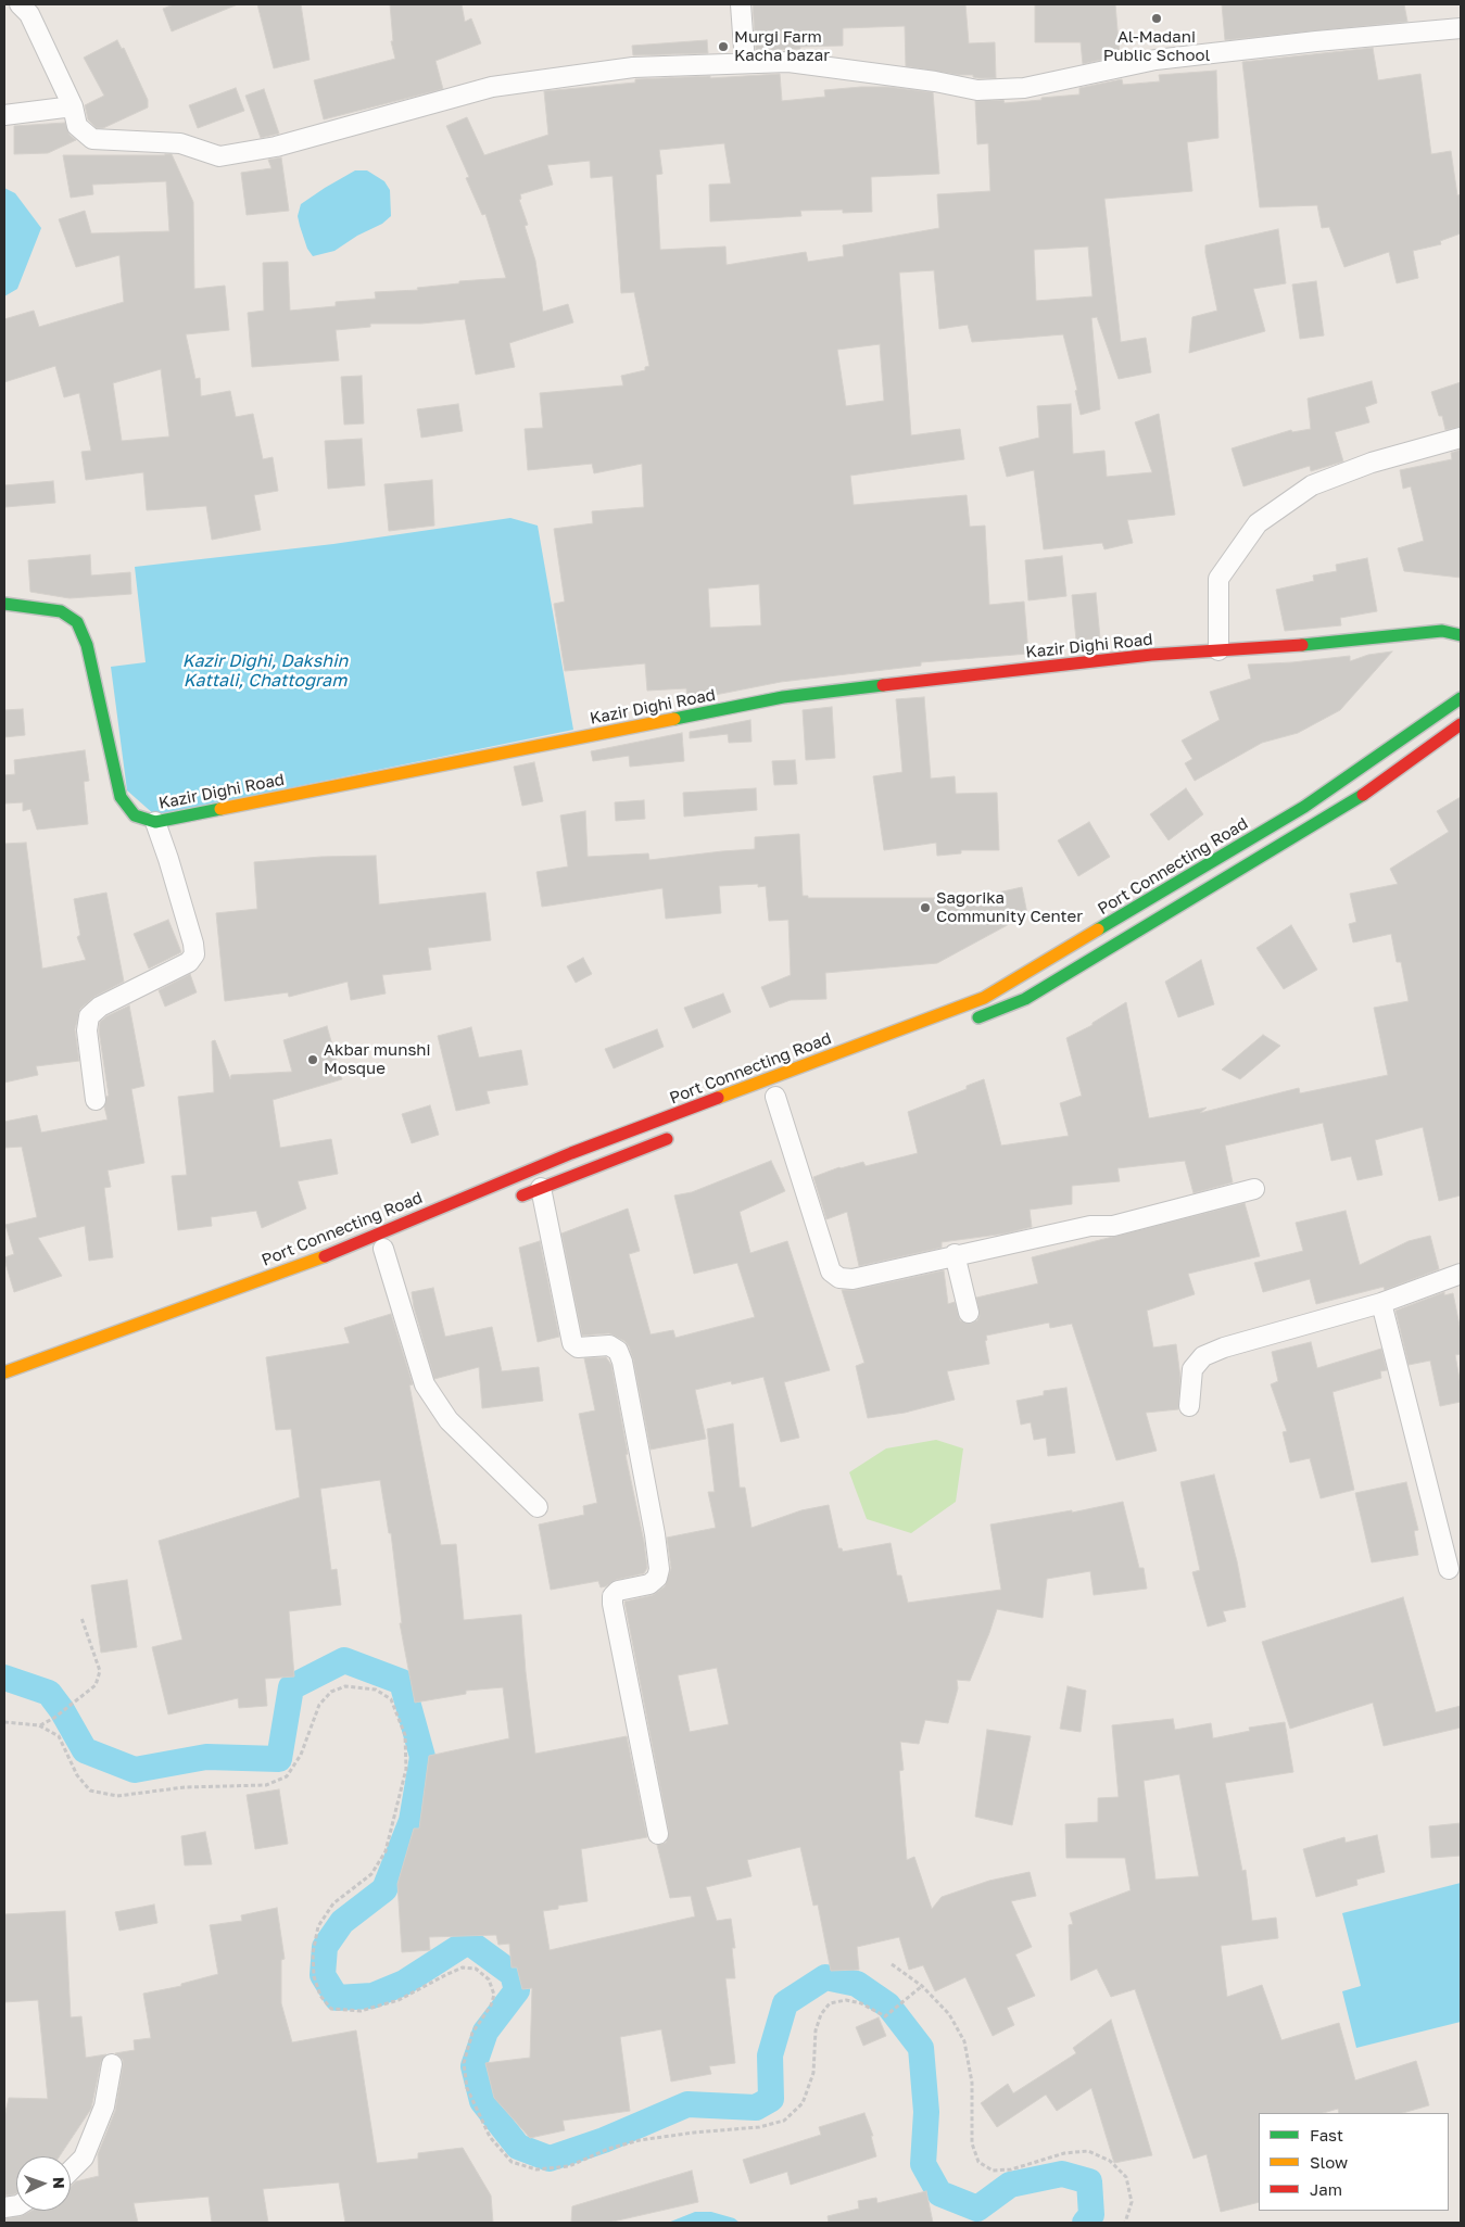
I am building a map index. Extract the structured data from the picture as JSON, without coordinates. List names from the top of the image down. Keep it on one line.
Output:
{"streets":{"main road":["Kazir Dighi Road","Port Connecting Road"]},"water":["Kazir Dighi, Dakshin Kattali, Chattogram"],"places":["Al-Madani Public School","Murgi Farm Kacha bazar","Sagorika Community Center","Akbar munshi Mosque"],"legend":["Fast","Slow","Jam"],"north":"right"}
